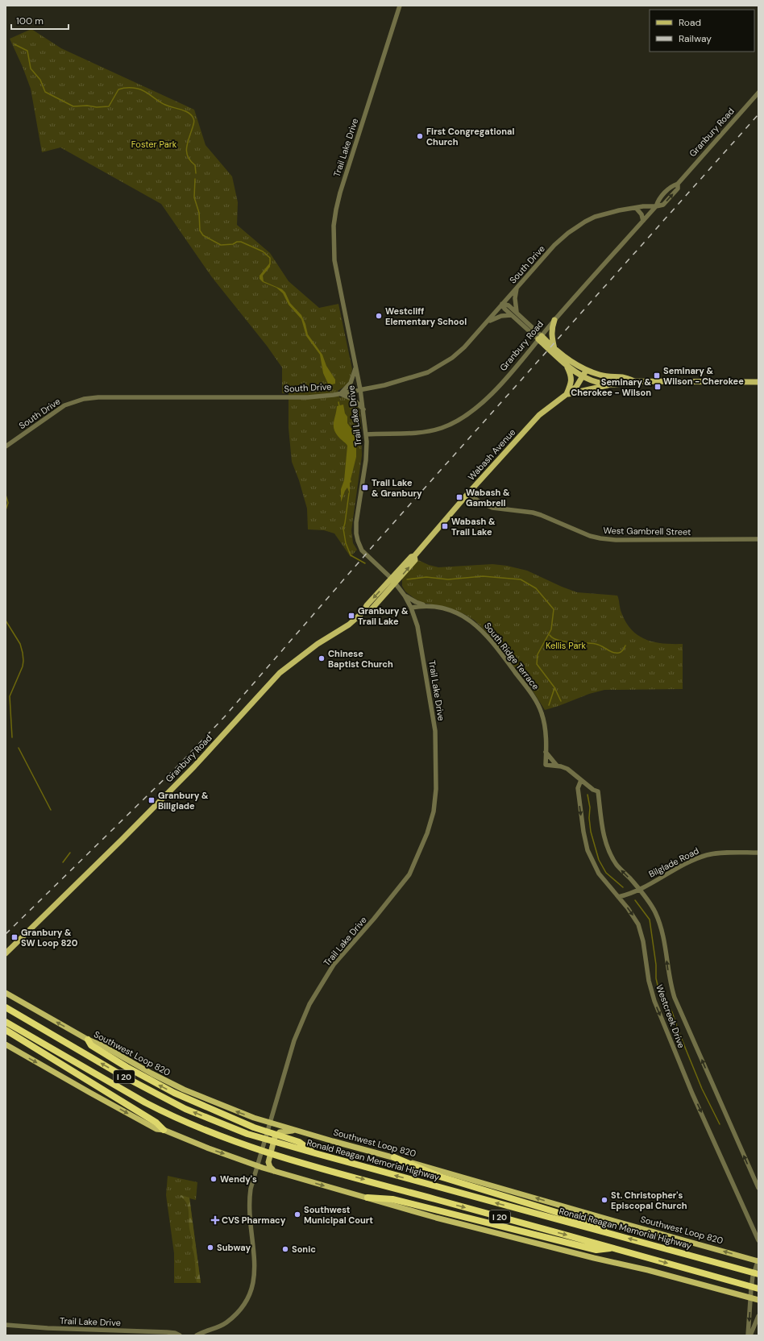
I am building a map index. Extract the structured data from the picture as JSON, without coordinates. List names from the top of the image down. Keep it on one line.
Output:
{"streets":{"highway":["I 20","Ronald Reagan Memorial Highway"],"main road":["Granbury Road","Wabash Avenue","Southwest Loop 820"],"street":["Trail Lake Drive","South Drive","West Gambrell Street","South Ridge Terrace","Bilglade Road","Westcreek Drive"]},"crossings":[["Granbury Road","Trail Lake Drive"],["Granbury Road","South Drive"],["Granbury Road","Wabash Avenue"],["Trail Lake Drive","South Drive"],["Trail Lake Drive","Wabash Avenue"],["Trail Lake Drive","South Ridge Terrace"],["Trail Lake Drive","Southwest Loop 820"],["Wabash Avenue","West Gambrell Street"],["South Ridge Terrace","Westcreek Drive"],["Bilglade Road","Westcreek Drive"]],"parks":["Foster Park","Kellis Park"],"places":{"other":["First Congregational Church","Westcliff Elementary School","Chinese Baptist Church","Wendy's","St. Christopher's Episcopal Church","Southwest Municipal Court","Subway","Sonic"],"transit":["Seminary & Wilson - Cherokee","Seminary & Cherokee - Wilson","Trail Lake & Granbury","Wabash & Gambrell","Wabash & Trail Lake","Granbury & Trail Lake","Granbury & Billglade","Granbury & SW Loop 820"],"health":["CVS Pharmacy"]},"legend":["Road","Railway"],"scale_bar":"100 m"}
